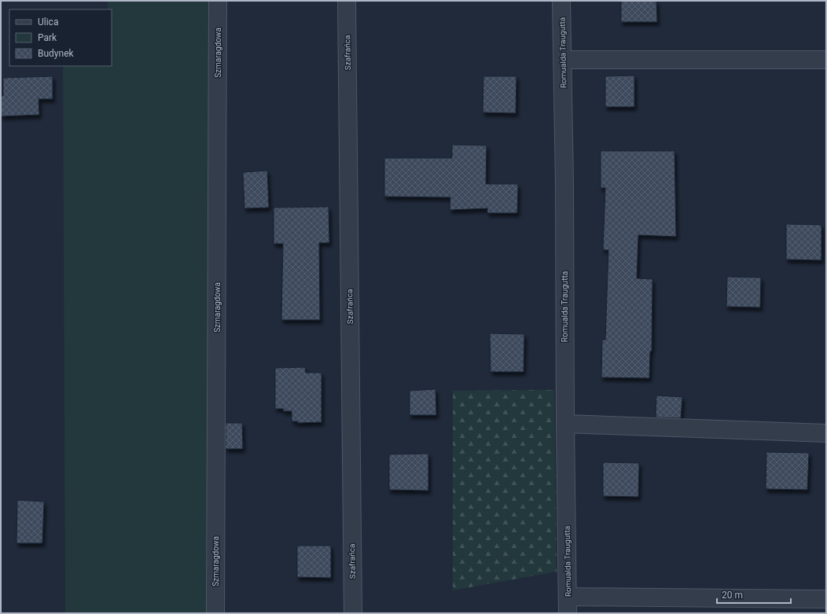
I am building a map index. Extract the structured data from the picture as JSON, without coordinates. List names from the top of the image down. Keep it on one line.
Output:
{"streets":{"street":["Szmaragdowa","Szafrańca","Romualda Traugutta"]},"legend":["Ulica","Park","Budynek"],"scale_bar":"20 m"}
